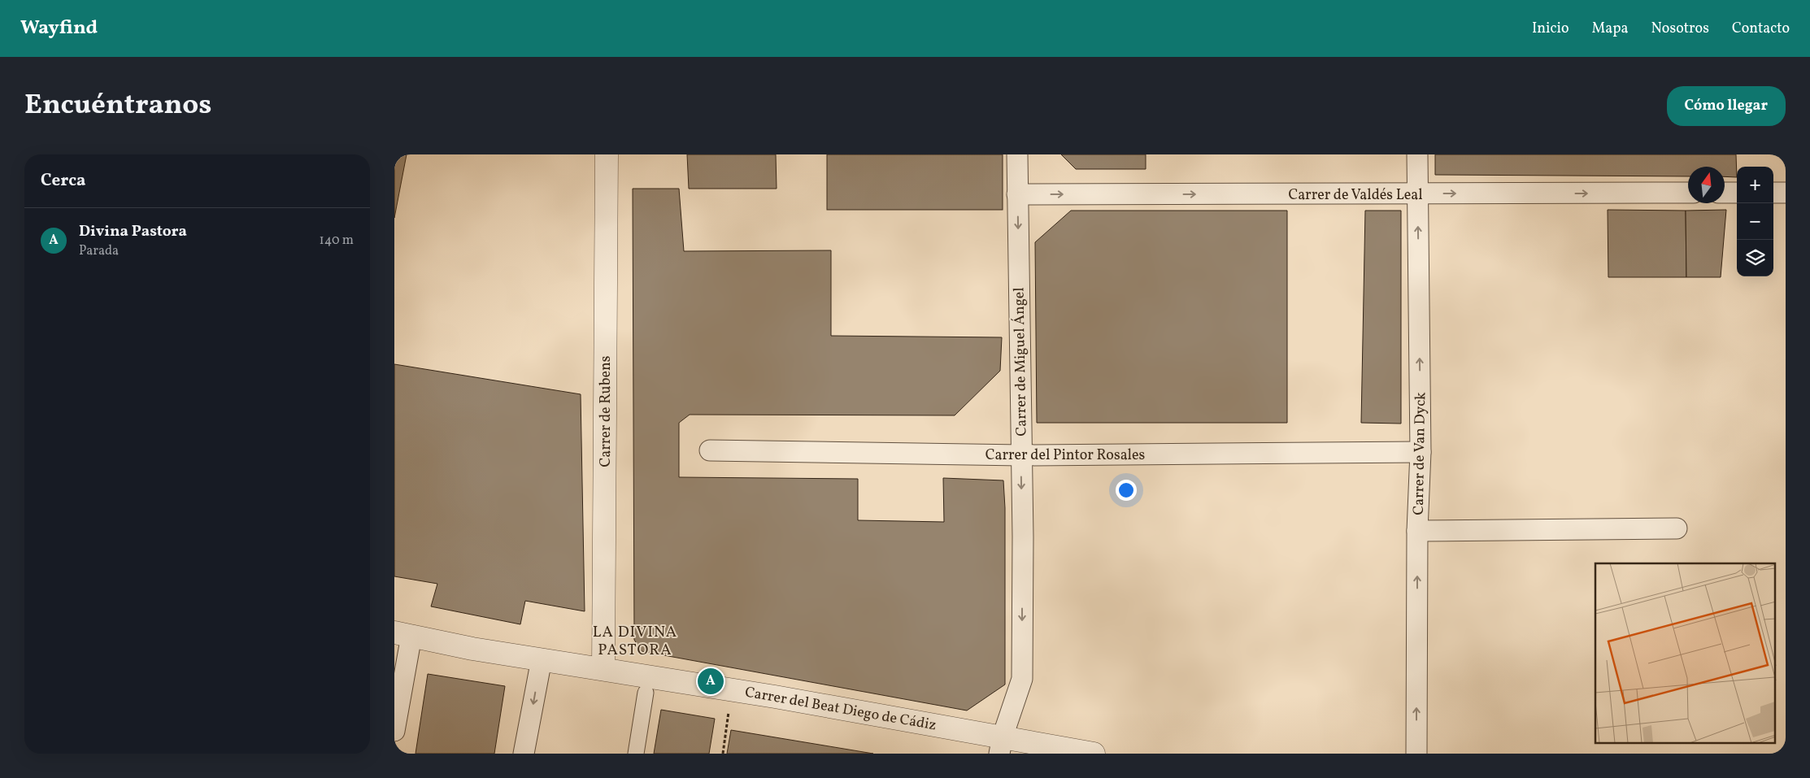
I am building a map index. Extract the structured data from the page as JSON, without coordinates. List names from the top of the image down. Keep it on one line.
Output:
{"streets":{"street":["Carrer de Valdés Leal","Carrer de Miguel Ángel","Carrer de Rubens","Carrer de Van Dyck","Carrer del Pintor Rosales","Carrer del Beat Diego de Cádiz"]},"crossings":[["Carrer de Valdés Leal","Carrer de Miguel Ángel"],["Carrer de Valdés Leal","Carrer de Van Dyck"],["Carrer de Miguel Ángel","Carrer del Pintor Rosales"],["Carrer de Miguel Ángel","Carrer del Beat Diego de Cádiz"],["Carrer de Rubens","Carrer del Beat Diego de Cádiz"],["Carrer de Van Dyck","Carrer del Pintor Rosales"]],"one_way":["Carrer de Valdés Leal","Carrer de Miguel Ángel","Carrer de Van Dyck"],"districts":["LA DIVINA PASTORA"],"north":"top","page":{"header":"Wayfind","nav":["Inicio","Mapa","Nosotros","Contacto"],"title":"Encuéntranos","buttons":"Cómo llegar","heading":"Cerca","map_buttons":["+","−"],"list":[{"mark":"A","name":"Divina Pastora","note":"Parada","value":"140 m"}],"pins":"A"}}
